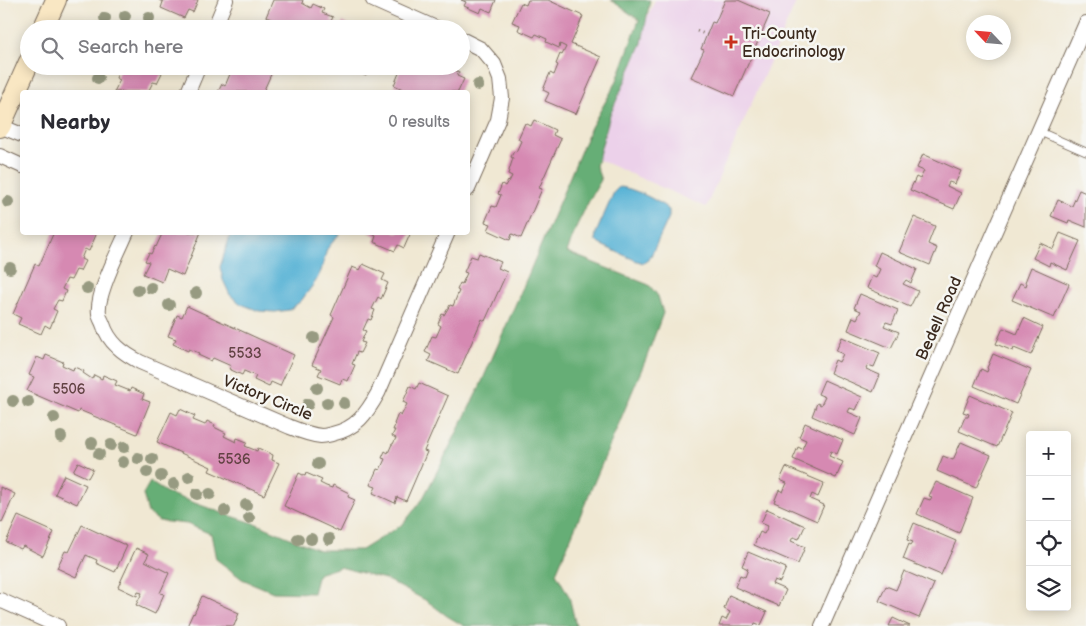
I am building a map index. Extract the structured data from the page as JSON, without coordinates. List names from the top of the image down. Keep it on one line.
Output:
{"streets":{"street":["Bedell Road","Victory Circle"]},"places":{"health":["Tri-County Endocrinology"]},"house_numbers":["5533","5506","5536"],"north":"top left","page":{"search":"Search here","heading":["Nearby","0 results"],"map_buttons":["+","−"]}}
